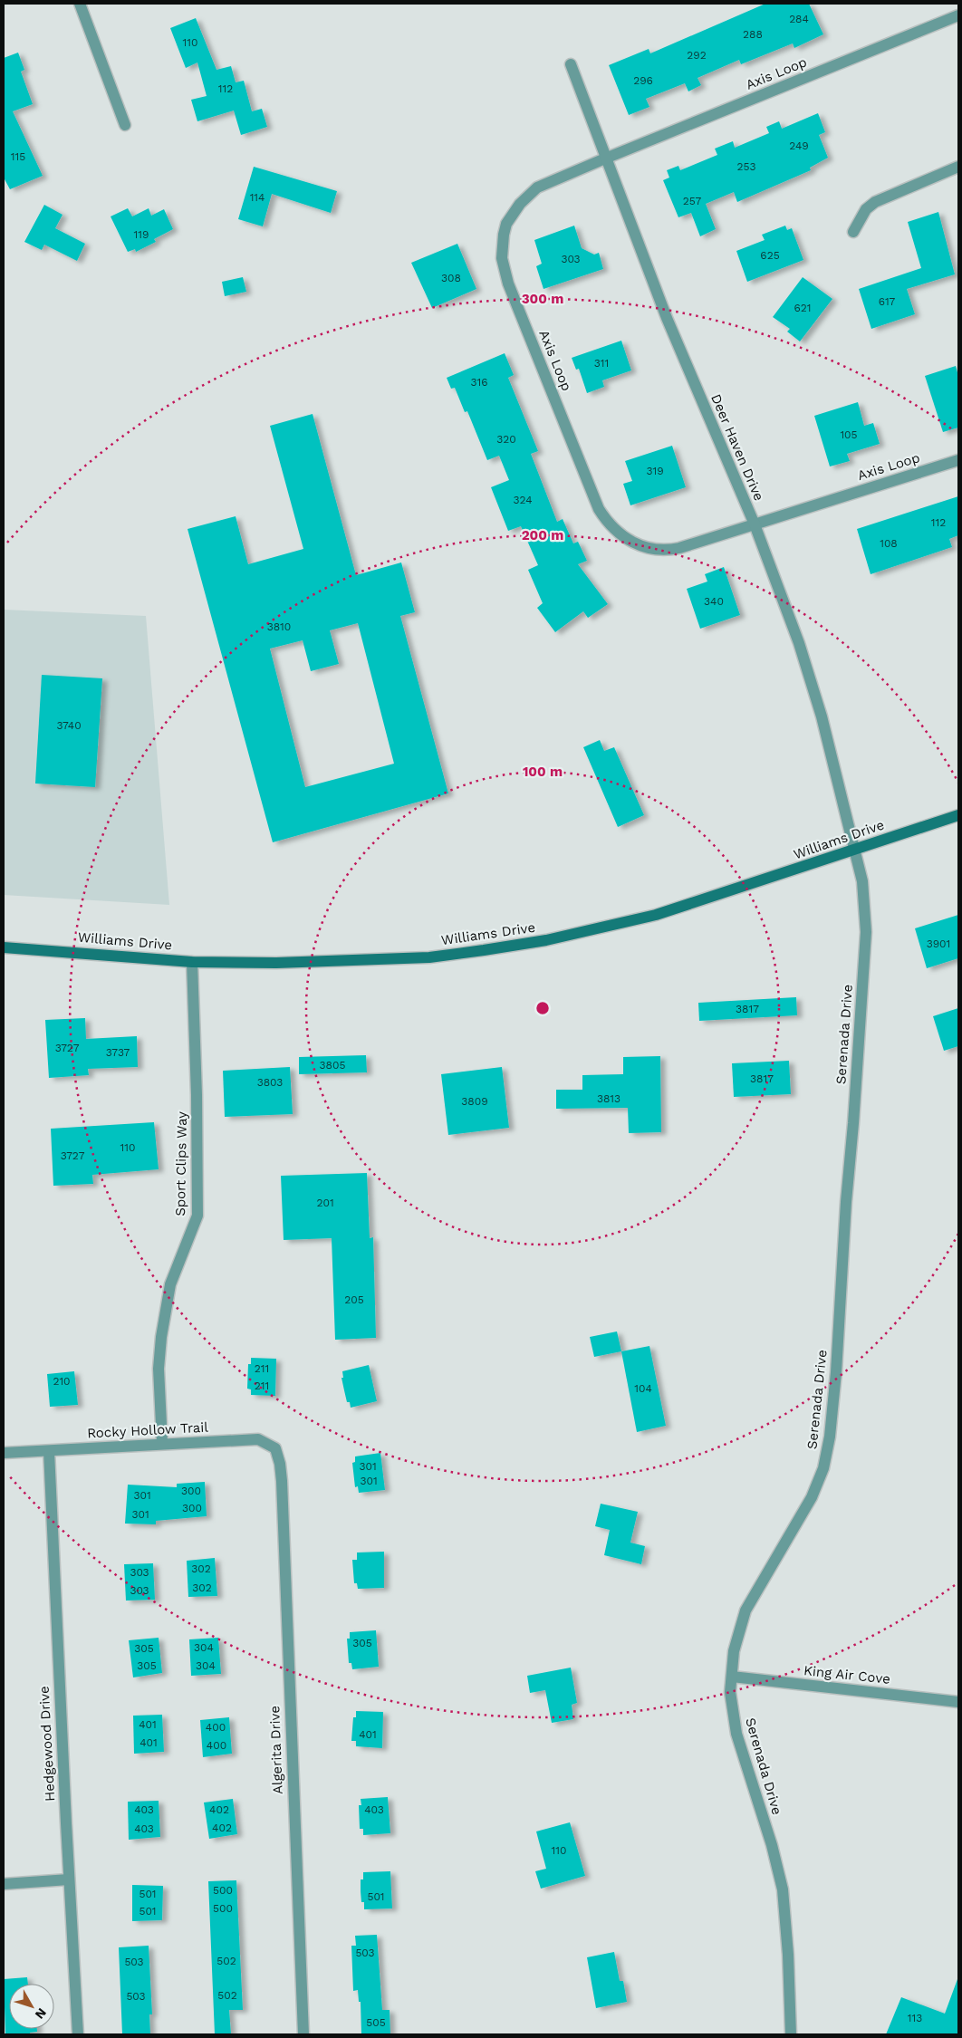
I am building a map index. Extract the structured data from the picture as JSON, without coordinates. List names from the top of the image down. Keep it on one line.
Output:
{"streets":{"main road":["Williams Drive"],"street":["Axis Loop","Deer Haven Drive","Serenada Drive","Sport Clips Way","Rocky Hollow Trail","King Air Cove","Hedgewood Drive","Algerita Drive"]},"crossings":[["Axis Loop","Deer Haven Drive"],["Deer Haven Drive","Williams Drive"],["Deer Haven Drive","Serenada Drive"],["Williams Drive","Serenada Drive"],["Williams Drive","Sport Clips Way"],["Serenada Drive","King Air Cove"],["Sport Clips Way","Rocky Hollow Trail"],["Rocky Hollow Trail","Hedgewood Drive"],["Rocky Hollow Trail","Algerita Drive"]],"house_numbers":["284","288","110","292","296","112","249","115","253","114","257","119","625","303","308","617","621","311","316","105","320","319","324","112","108","340","3810","3740","3901","3817","3727","3737","3805","3817","3803","3813","3809","110","3727","201","205","211","210","211","104","301","301","300","301","300","301","302","303","302","303","305","304","305","305","304","401","400","401","401","400","403","402","403","402","403","110","500","501","501","500","501","503","502","503","502","503","113","505"],"north":"bottom right","rings":["300 m","200 m","100 m"]}
